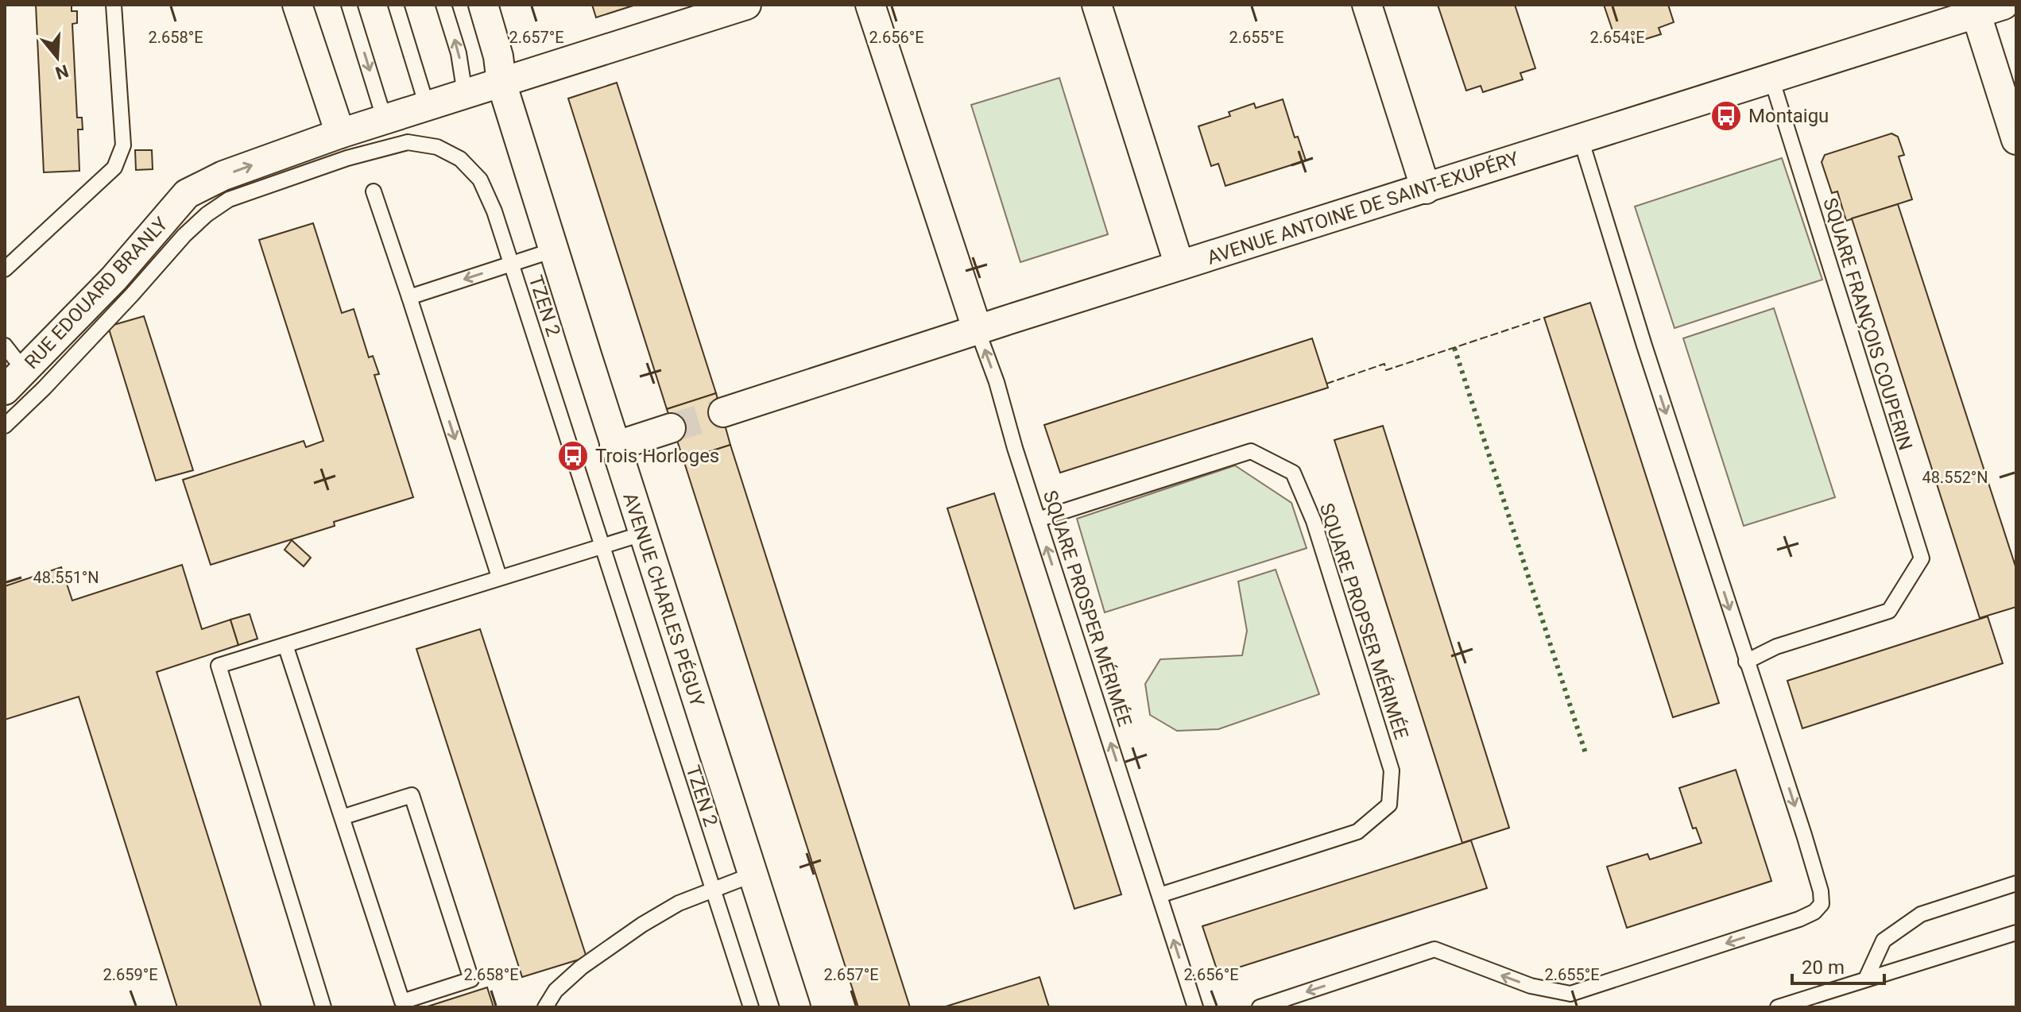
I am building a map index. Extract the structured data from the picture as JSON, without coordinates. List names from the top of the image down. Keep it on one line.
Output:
{"streets":{"street":["AVENUE ANTOINE DE SAINT-EXUPÉRY","RUE EDOUARD BRANLY","AVENUE CHARLES PÉGUY"],"lane":["TZEN 2","SQUARE FRANÇOIS COUPERIN","SQUARE PROSPER MÉRIMÉE","SQUARE PROPSER MÉRIMÉE"]},"crossings":[["AVENUE ANTOINE DE SAINT-EXUPÉRY","SQUARE FRANÇOIS COUPERIN"],["AVENUE ANTOINE DE SAINT-EXUPÉRY","SQUARE PROSPER MÉRIMÉE"],["RUE EDOUARD BRANLY","TZEN 2"],["SQUARE PROSPER MÉRIMÉE","SQUARE PROPSER MÉRIMÉE"]],"one_way":["RUE EDOUARD BRANLY","SQUARE PROSPER MÉRIMÉE"],"places":{"bus stop":["Montaigu","Trois Horloges"]},"scale_bar":"20 m","north":"bottom","coordinates":["2.658°E","2.657°E","2.656°E","2.655°E","2.654°E","48.552°N","48.551°N","2.659°E"]}
